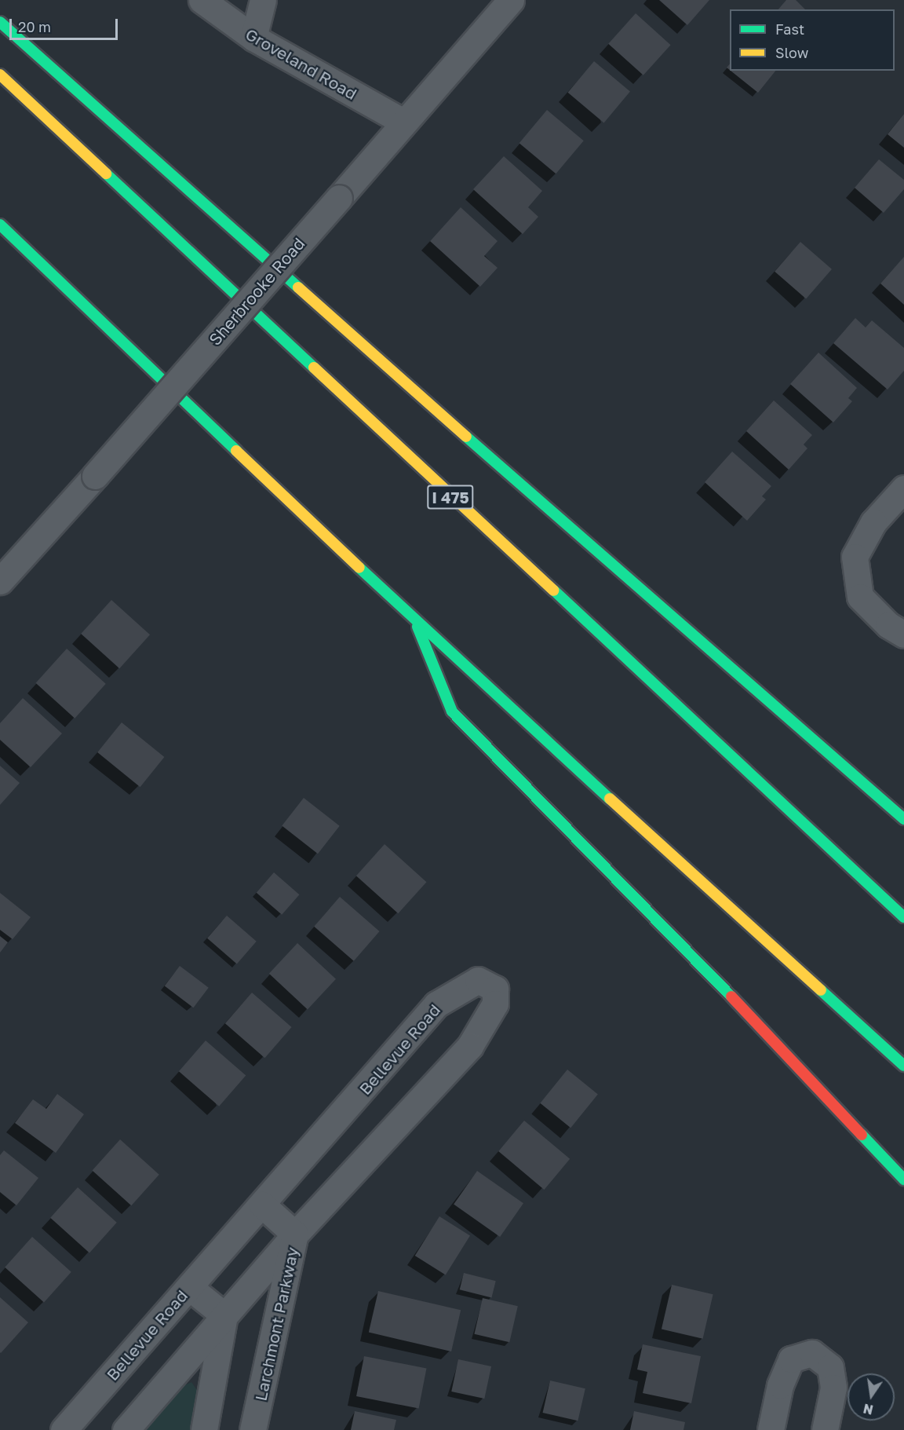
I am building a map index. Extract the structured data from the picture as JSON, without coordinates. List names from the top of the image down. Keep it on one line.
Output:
{"streets":{"highway":["I 475"],"street":["Groveland Road","Sherbrooke Road","Bellevue Road","Larchmont Parkway"]},"crossings":[["Groveland Road","Sherbrooke Road"],["Bellevue Road","Larchmont Parkway"]],"legend":["Fast","Slow"],"scale_bar":"20 m","north":"bottom"}
